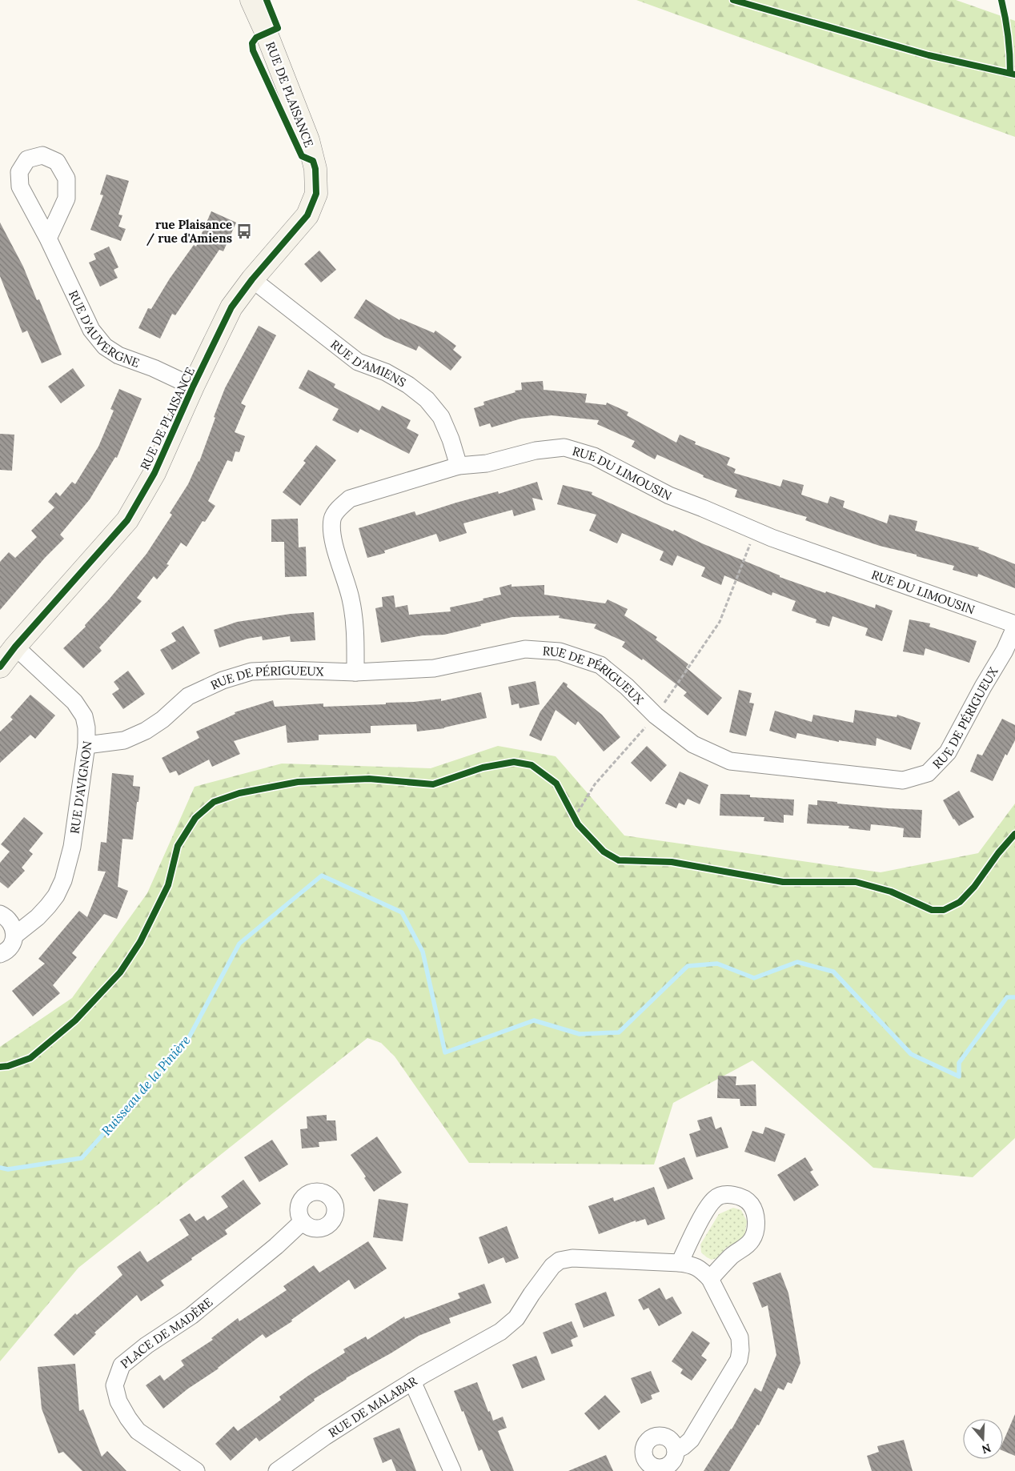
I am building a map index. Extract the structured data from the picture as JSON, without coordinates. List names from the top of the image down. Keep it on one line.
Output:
{"streets":{"street":["RUE DE PLAISANCE","RUE D'AUVERGNE","RUE D'AMIENS","RUE DU LIMOUSIN","RUE DE PÉRIGUEUX","RUE D'AVIGNON","PLACE DE MADÈRE","RUE DE MALABAR"]},"crossings":[["RUE DE PLAISANCE","RUE D'AUVERGNE"],["RUE DE PLAISANCE","RUE D'AMIENS"],["RUE DE PLAISANCE","RUE D'AVIGNON"],["RUE D'AMIENS","RUE DU LIMOUSIN"],["RUE DU LIMOUSIN","RUE DE PÉRIGUEUX"],["RUE DE PÉRIGUEUX","RUE D'AVIGNON"]],"water":["Ruisseau de la Pinière"],"places":{"bus stop":["rue Plaisance / rue d'Amiens"]},"north":"bottom"}
